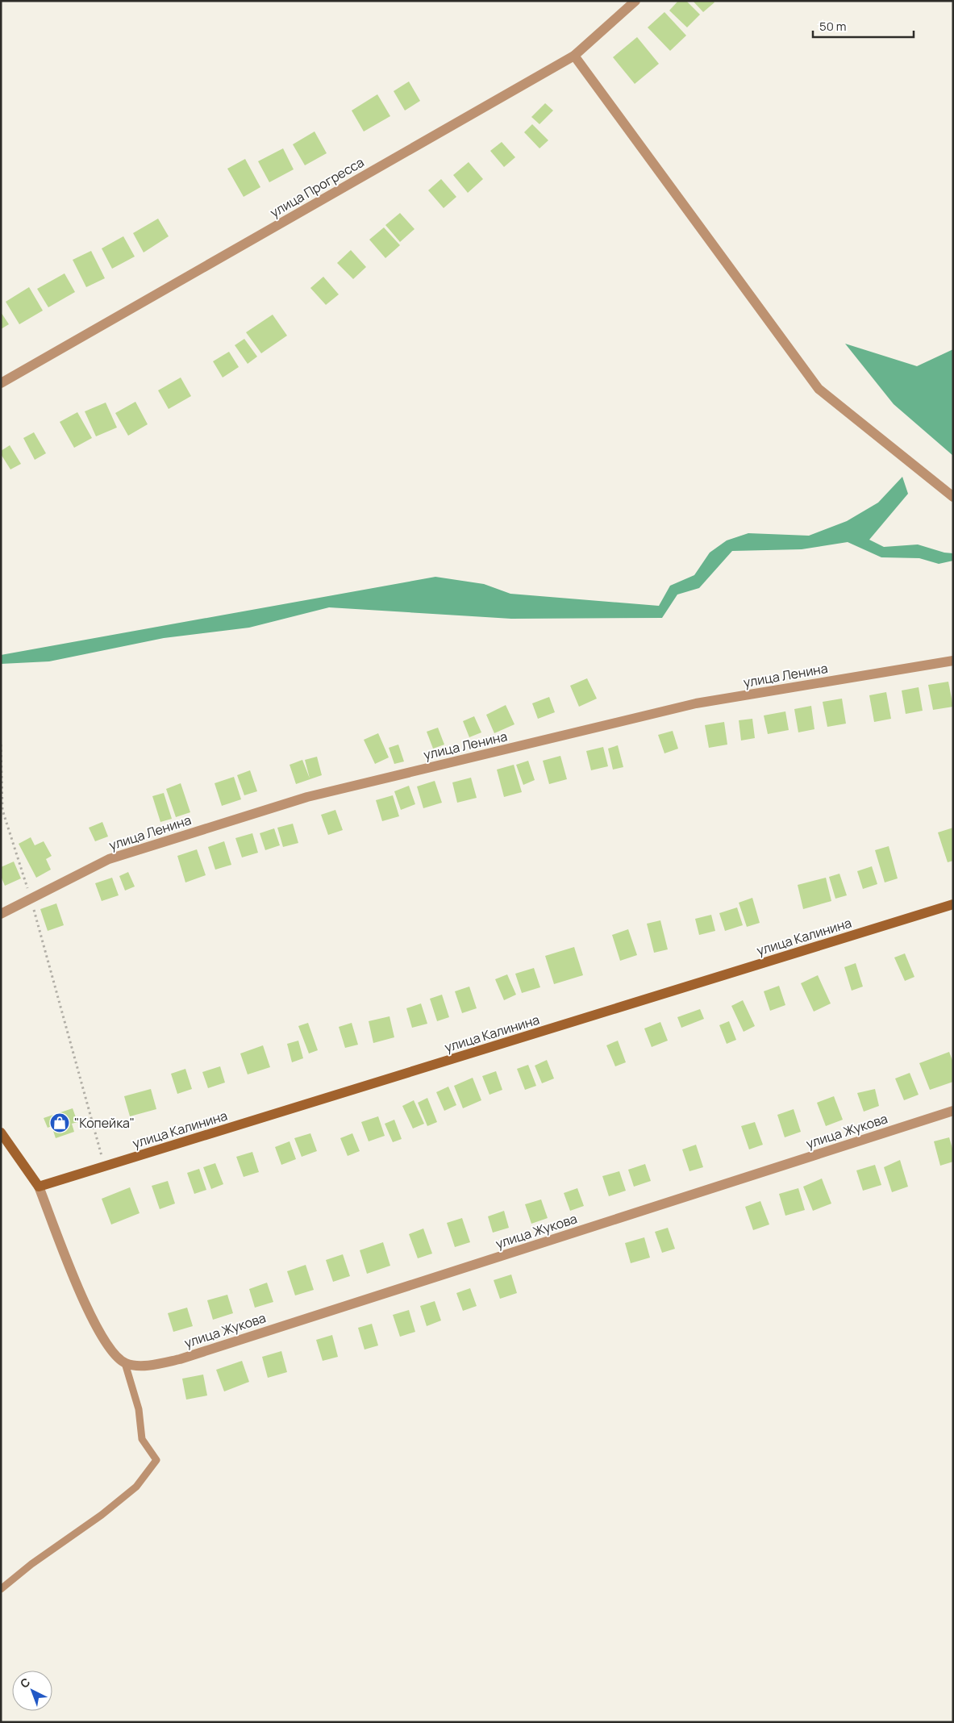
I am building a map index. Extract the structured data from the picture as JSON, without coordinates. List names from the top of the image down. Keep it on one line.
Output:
{"streets":{"street":["улица Прогресса","улица Ленина","улица Калинина","улица Жукова"]},"places":{"shop":["\"Копейка\""]},"scale_bar":"50 m","north":"top left"}
